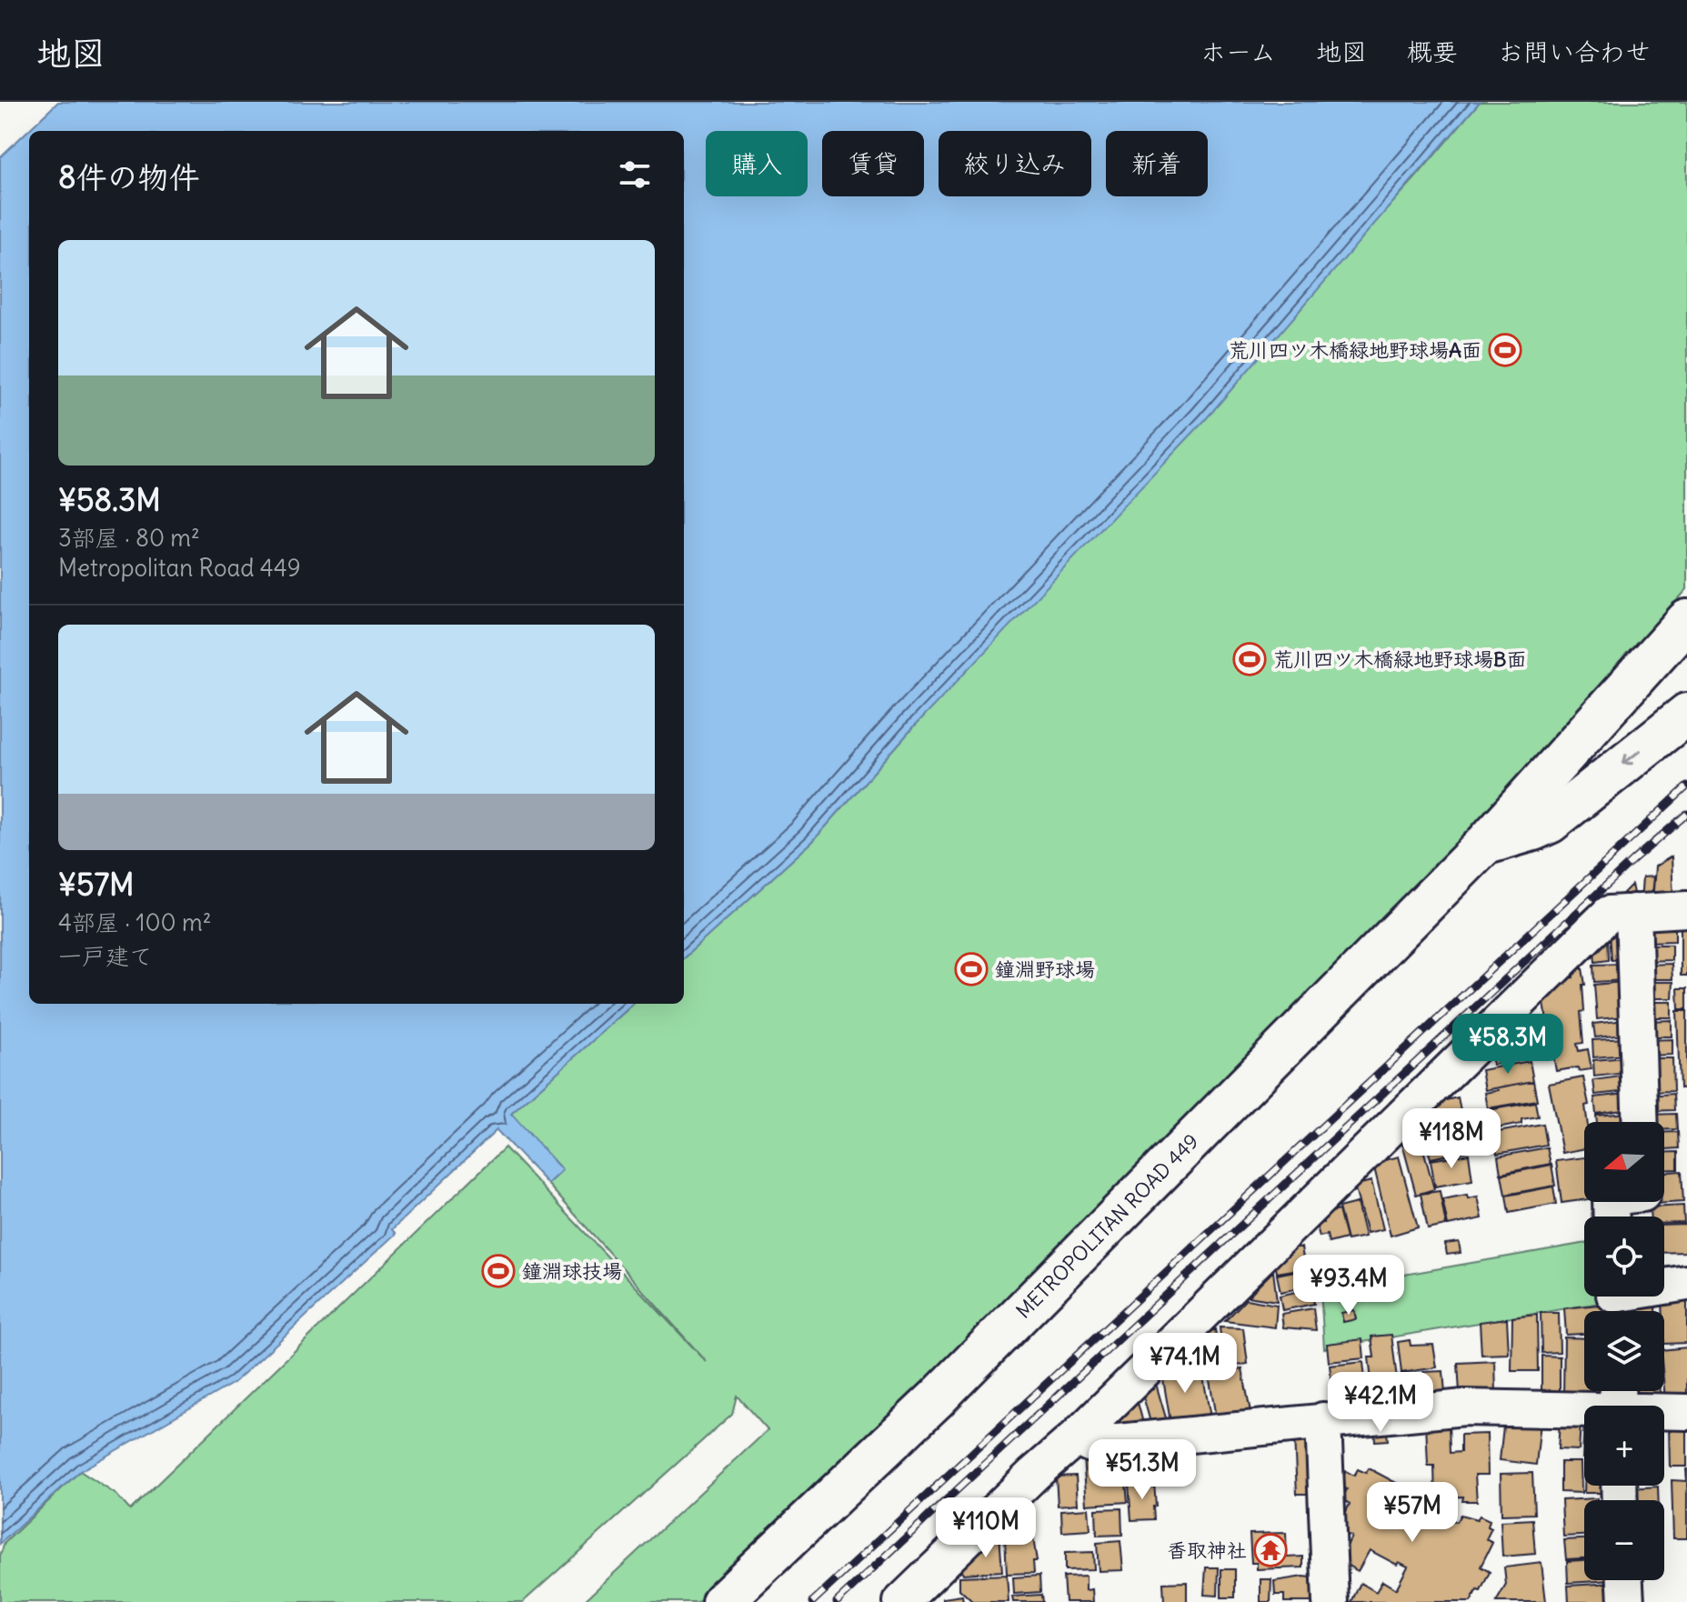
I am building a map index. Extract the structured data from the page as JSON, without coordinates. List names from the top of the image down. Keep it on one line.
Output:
{"streets":{"main road":["METROPOLITAN ROAD 449"]},"places":{"sports":["荒川四ツ木橋緑地野球場A面","荒川四ツ木橋緑地野球場B面","鐘淵野球場","鐘淵球技場"],"temple":["香取神社"]},"north":"left","page":{"header":"地図","nav":["ホーム","地図","概要","お問い合わせ"],"chip":["購入","賃貸","絞り込み","新着"],"heading":"8件の物件","list":[{"name":"¥58.3M","note":"3部屋 · 80 m² · Metropolitan Road 449"},{"name":"¥57M","note":"4部屋 · 100 m² · 一戸建て"}],"price":["¥58.3M","¥118M","¥93.4M","¥74.1M","¥42.1M","¥51.3M","¥57M","¥110M"],"map_buttons":["+","−"]}}
